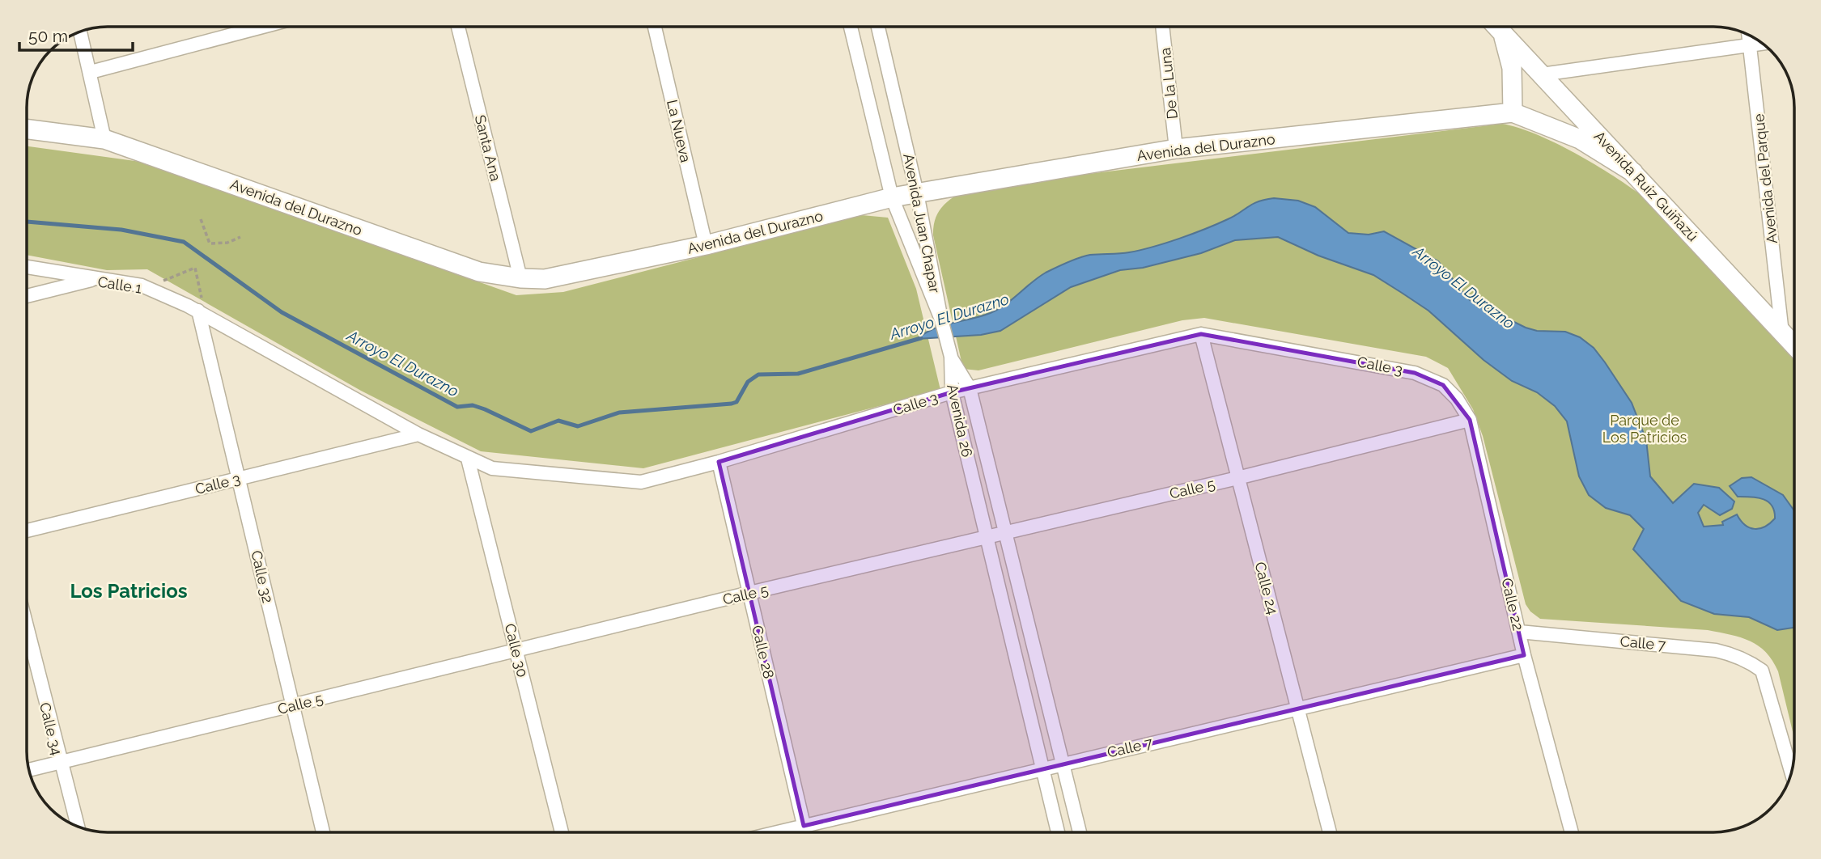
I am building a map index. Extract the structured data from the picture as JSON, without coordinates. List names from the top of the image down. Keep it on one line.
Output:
{"streets":{"main road":["Avenida del Durazno","Avenida Ruiz Guiñazú"],"street":["De la Luna","La Nueva","Santa Ana","Avenida del Parque","Avenida Juan Chapar","Calle 1","Calle 3","Avenida 26","Calle 5","Calle 32","Calle 24","Calle 22","Calle 7","Calle 30","Calle 28","Calle 34"]},"crossings":[["De la Luna","Avenida del Durazno"],["La Nueva","Avenida del Durazno"],["Avenida del Durazno","Santa Ana"],["Avenida del Durazno","Avenida Juan Chapar"],["Avenida del Parque","Avenida Ruiz Guiñazú"],["Calle 1","Calle 3"],["Calle 1","Calle 32"],["Calle 3","Avenida 26"],["Calle 3","Calle 32"],["Calle 3","Calle 24"],["Calle 3","Calle 22"],["Calle 3","Calle 30"],["Calle 3","Calle 28"],["Avenida 26","Calle 5"],["Avenida 26","Calle 7"],["Calle 5","Calle 32"],["Calle 5","Calle 24"],["Calle 5","Calle 22"],["Calle 5","Calle 30"],["Calle 5","Calle 28"],["Calle 5","Calle 34"],["Calle 24","Calle 7"],["Calle 22","Calle 7"],["Calle 7","Calle 28"]],"districts":["Los Patricios"],"water":["Arroyo El Durazno"],"parks":["Parque de Los Patricios"],"scale_bar":"50 m"}
